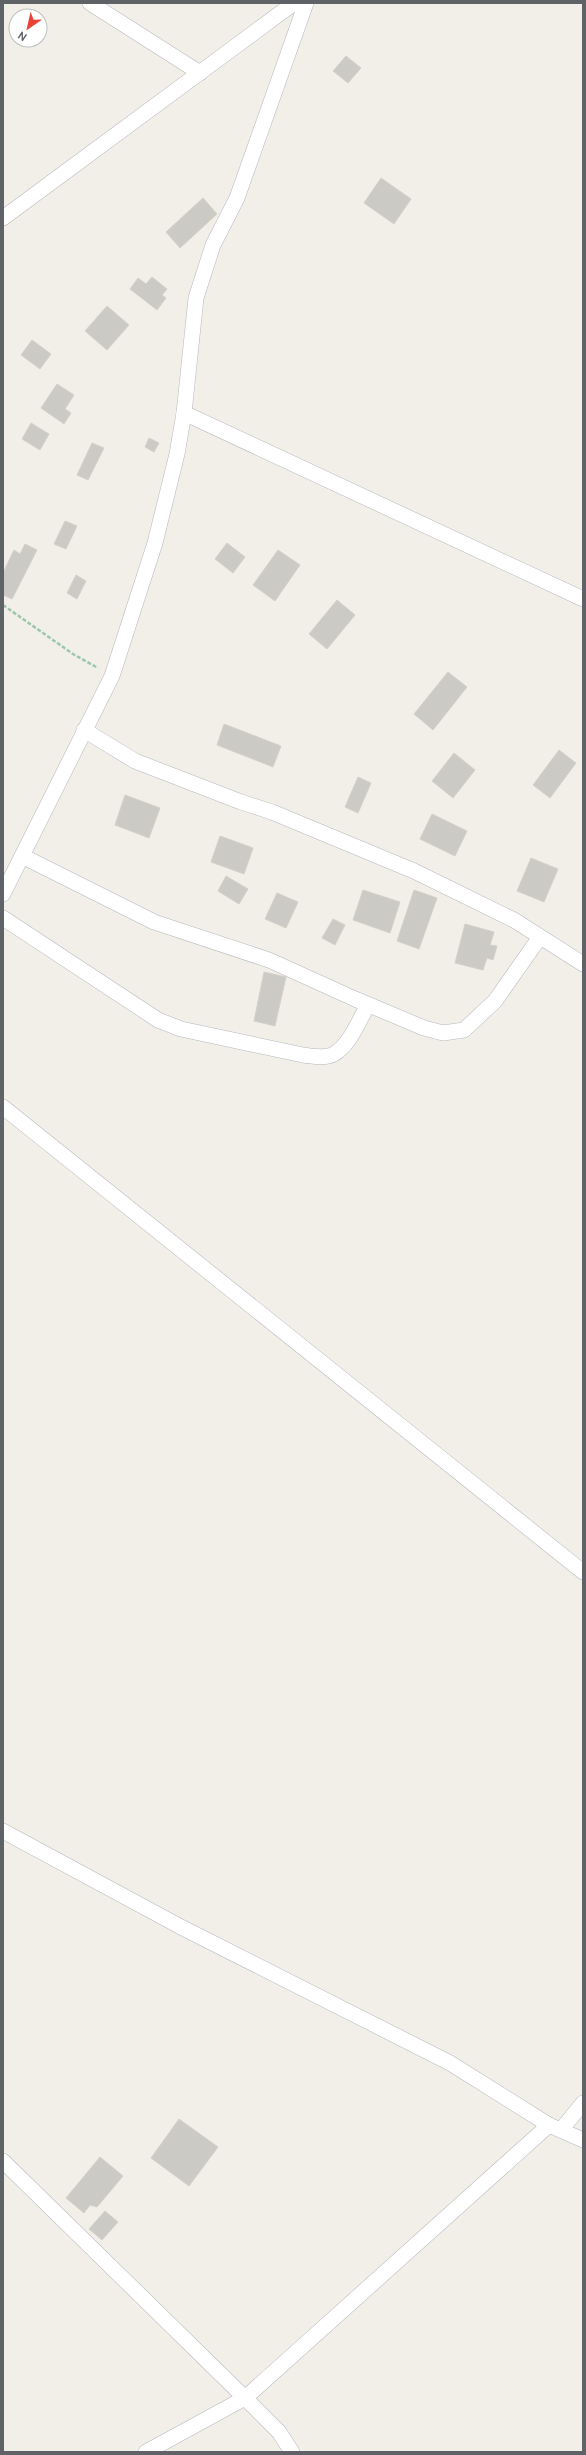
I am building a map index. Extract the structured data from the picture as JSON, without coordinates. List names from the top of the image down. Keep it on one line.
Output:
{"north":"bottom left"}
